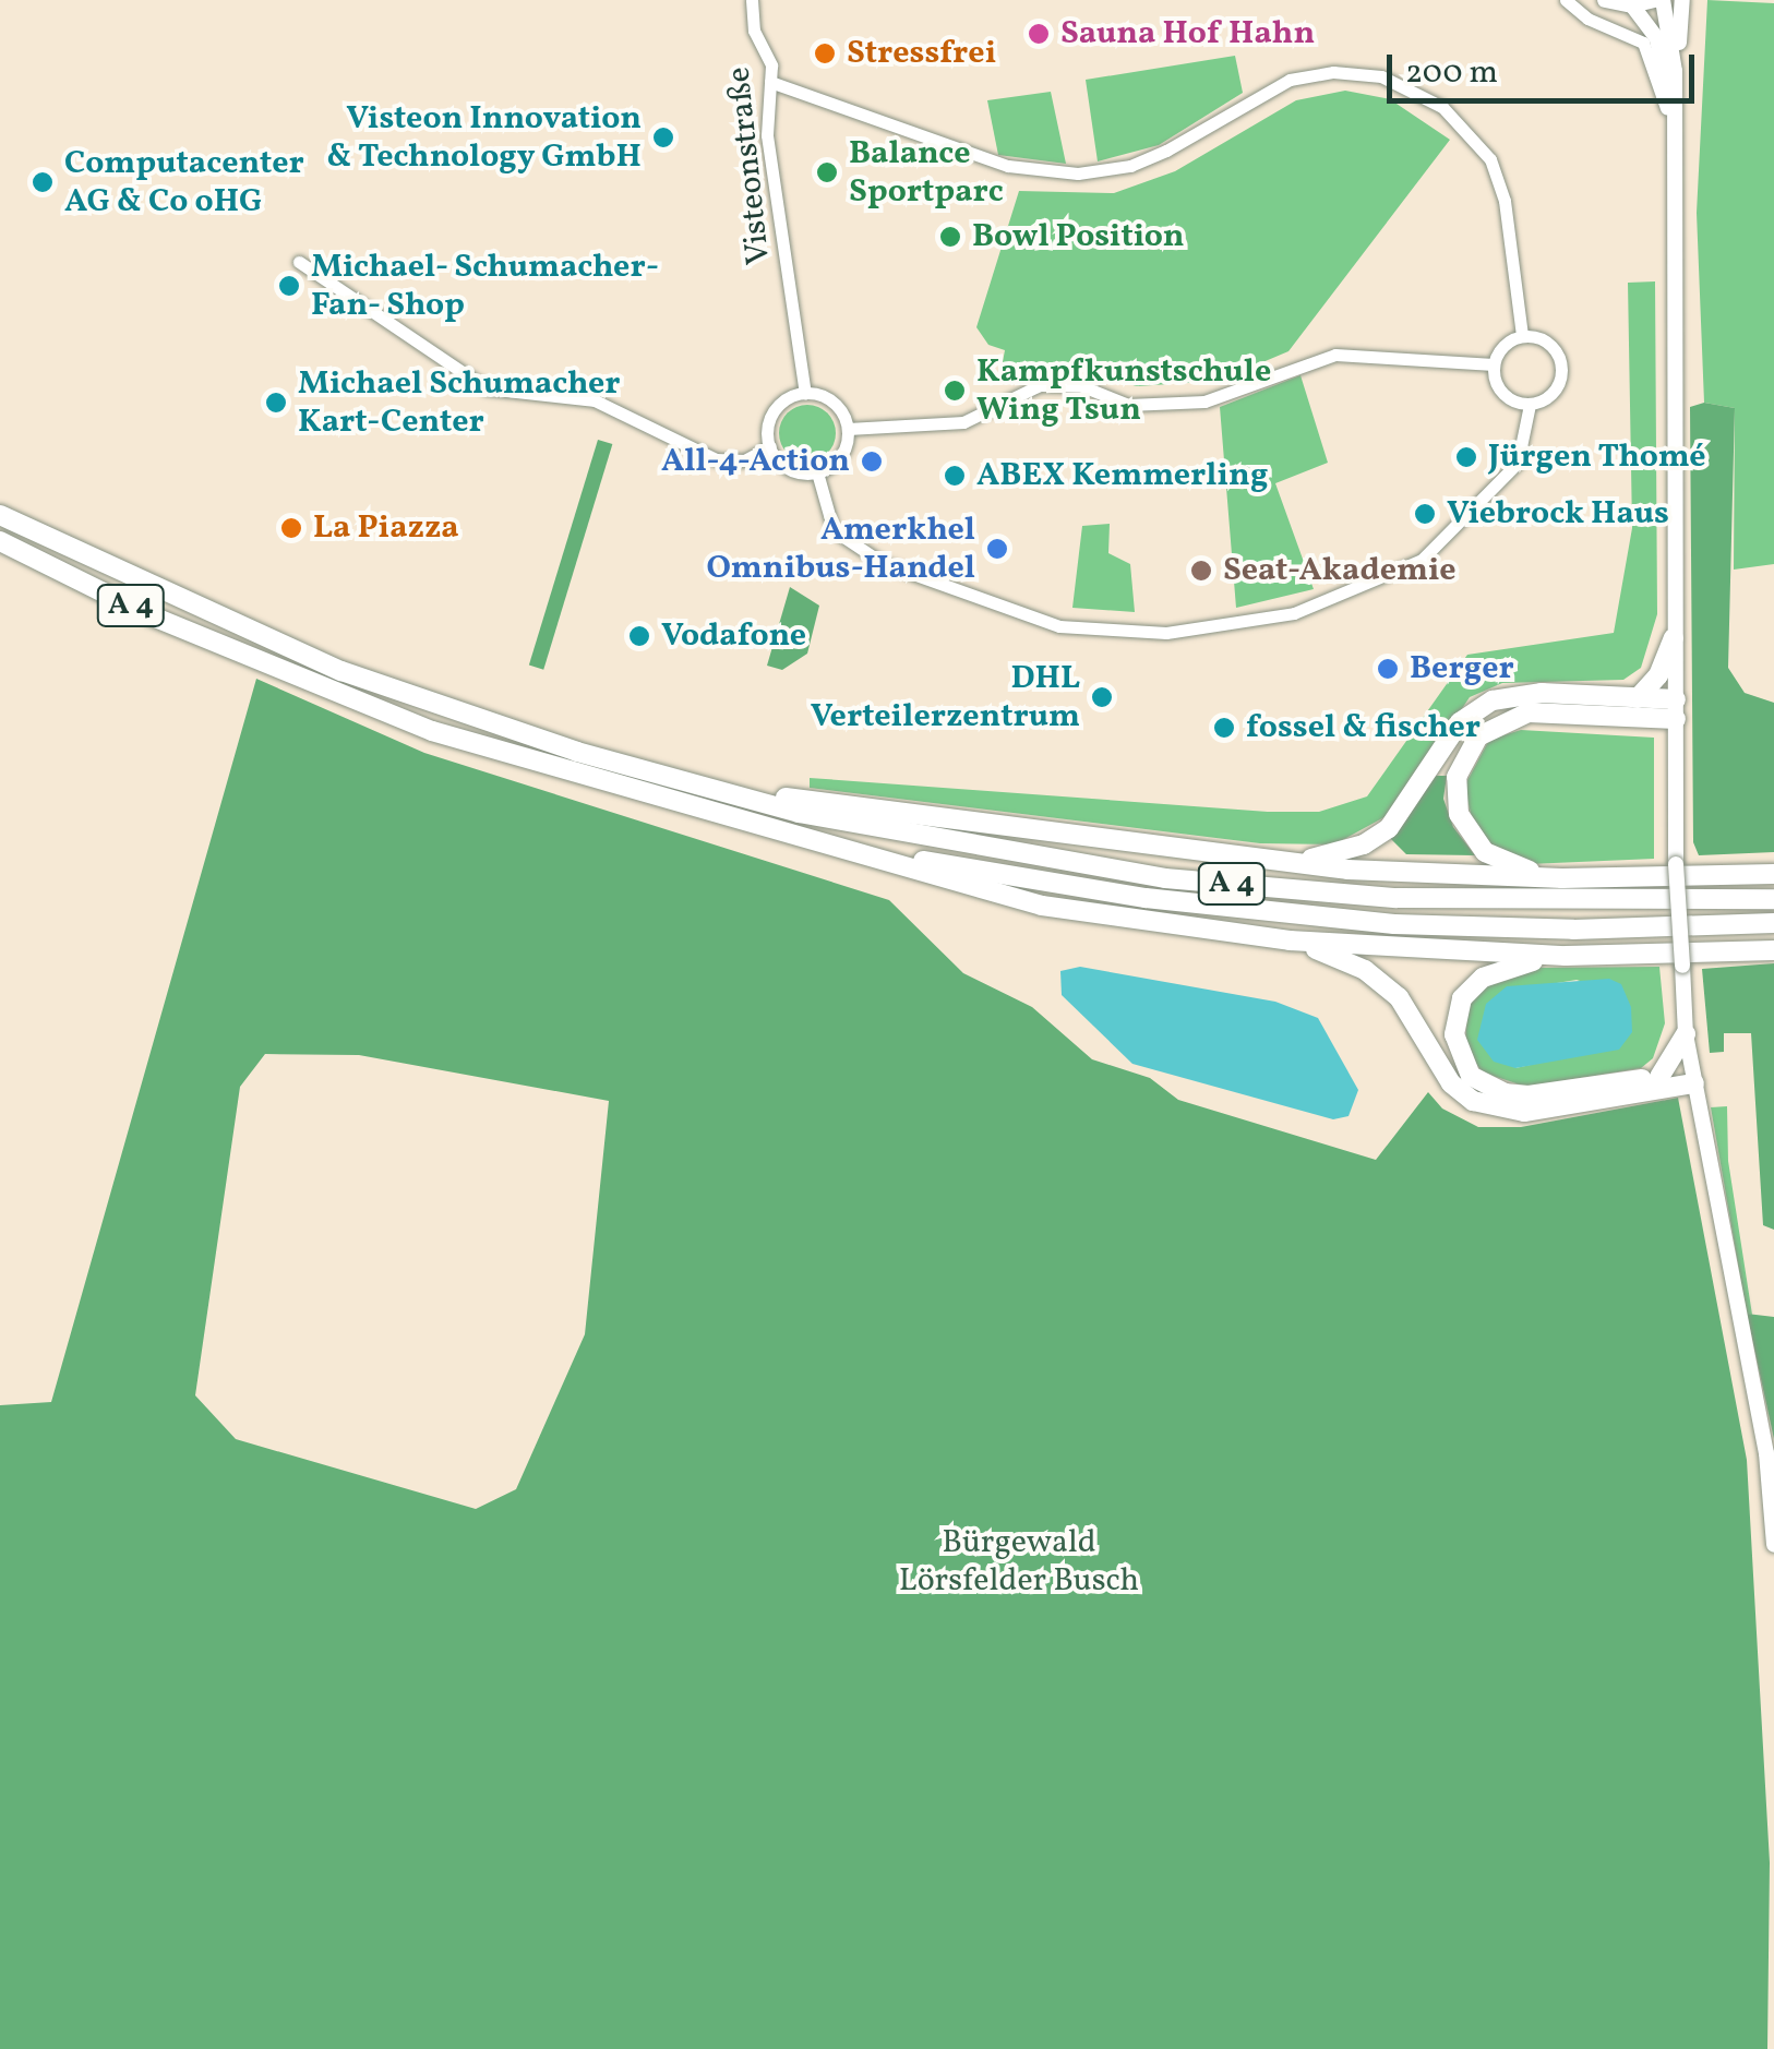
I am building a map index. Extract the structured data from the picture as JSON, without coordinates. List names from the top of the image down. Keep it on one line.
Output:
{"streets":{"highway":["A 4"],"street":["Visteonstraße"]},"parks":["Bürgewald Lörsfelder Busch"],"places":["Sauna Hof Hahn","Stressfrei","Visteon Innovation & Technology GmbH","Balance Sportparc","Computacenter AG & Co oHG","Bowl Position","Michael- Schumacher- Fan- Shop","Kampfkunstschule Wing Tsun","Michael Schumacher Kart-Center","Jürgen Thomé","All-4-Action","ABEX Kemmerling","Viebrock Haus","La Piazza","Amerkhel Omnibus-Handel","Seat-Akademie","Vodafone","Berger","DHL Verteilerzentrum","fossel & fischer"],"scale_bar":"200 m"}
